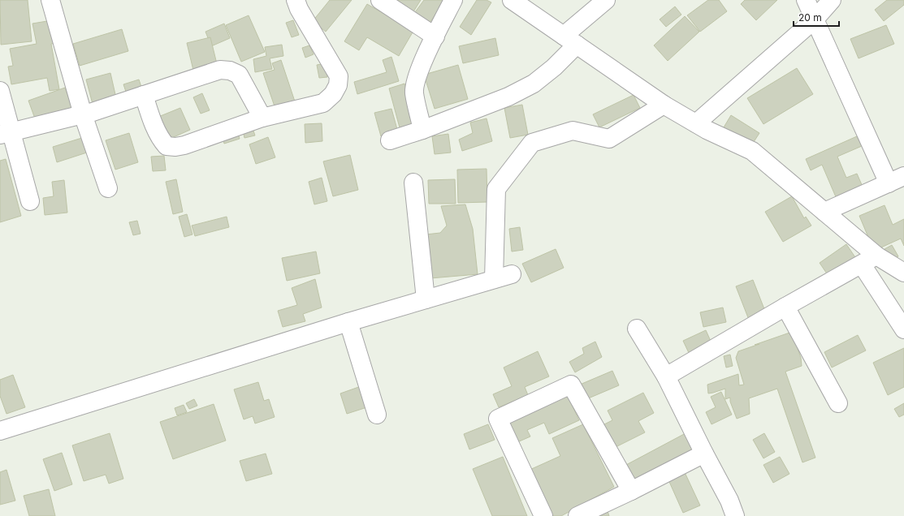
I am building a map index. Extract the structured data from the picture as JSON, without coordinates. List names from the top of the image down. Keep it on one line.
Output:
{"scale_bar":"20 m"}
